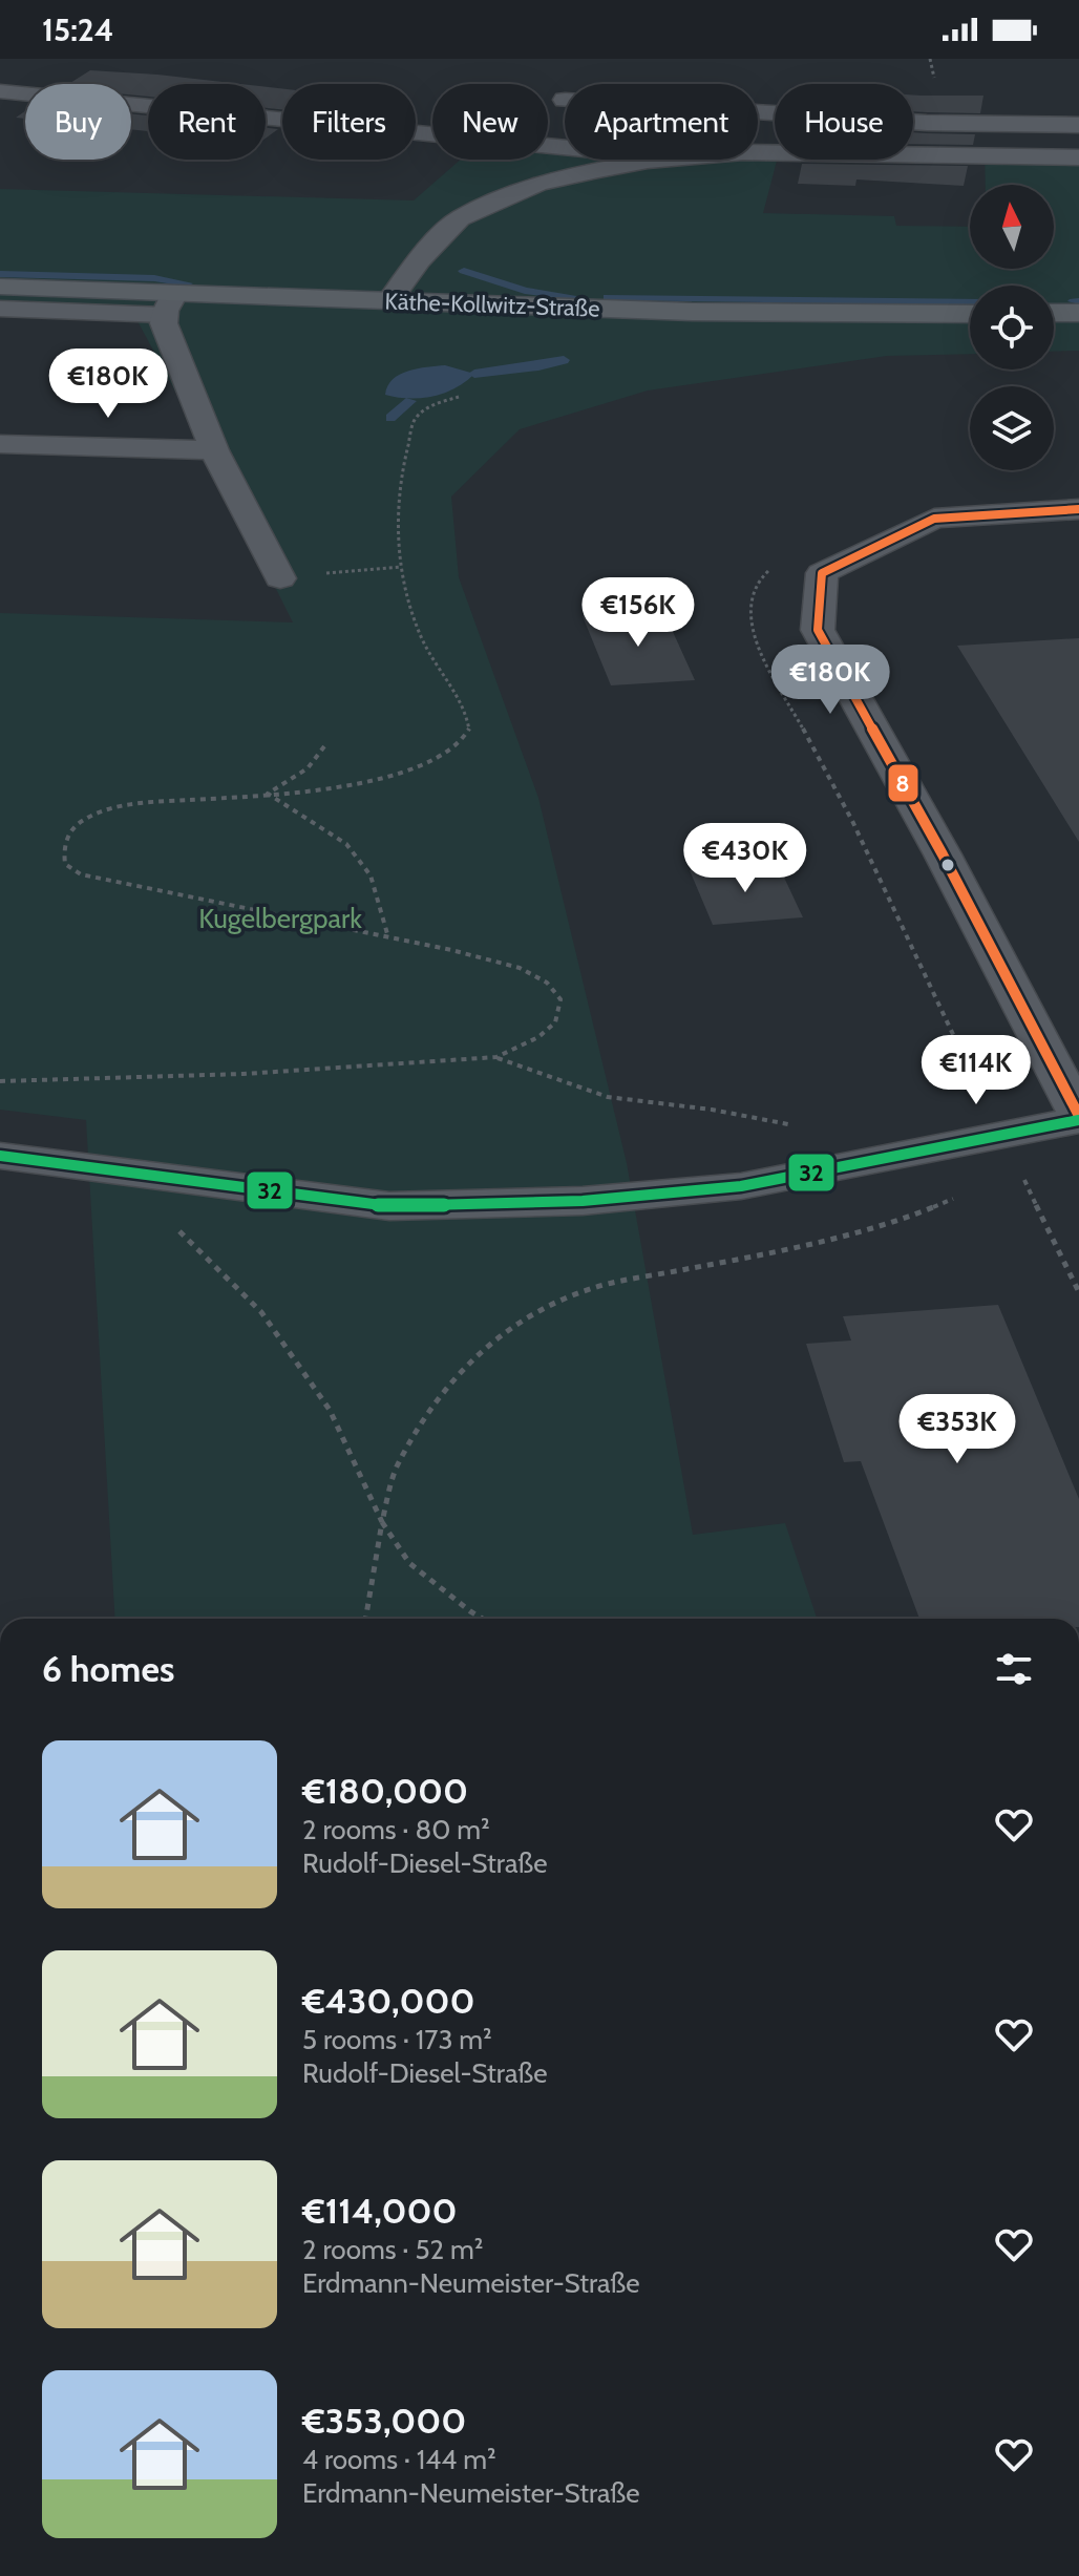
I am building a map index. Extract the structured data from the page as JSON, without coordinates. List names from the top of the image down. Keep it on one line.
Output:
{"streets":{"main road":["Käthe-Kollwitz-Straße"]},"parks":["Kugelbergpark"],"lines":["transit line 8","transit line 32"],"north":"top","page":{"status":"15:24","chip":["Buy","Rent","Filters","New","Apartment","House"],"price":["€180K","€156K","€180K","€430K","€114K","€353K"],"heading":"6 homes","list":[{"name":"€180,000","note":"2 rooms · 80 m² · Rudolf-Diesel-Straße"},{"name":"€430,000","note":"5 rooms · 173 m² · Rudolf-Diesel-Straße"},{"name":"€114,000","note":"2 rooms · 52 m² · Erdmann-Neumeister-Straße"},{"name":"€353,000","note":"4 rooms · 144 m² · Erdmann-Neumeister-Straße"}]}}
